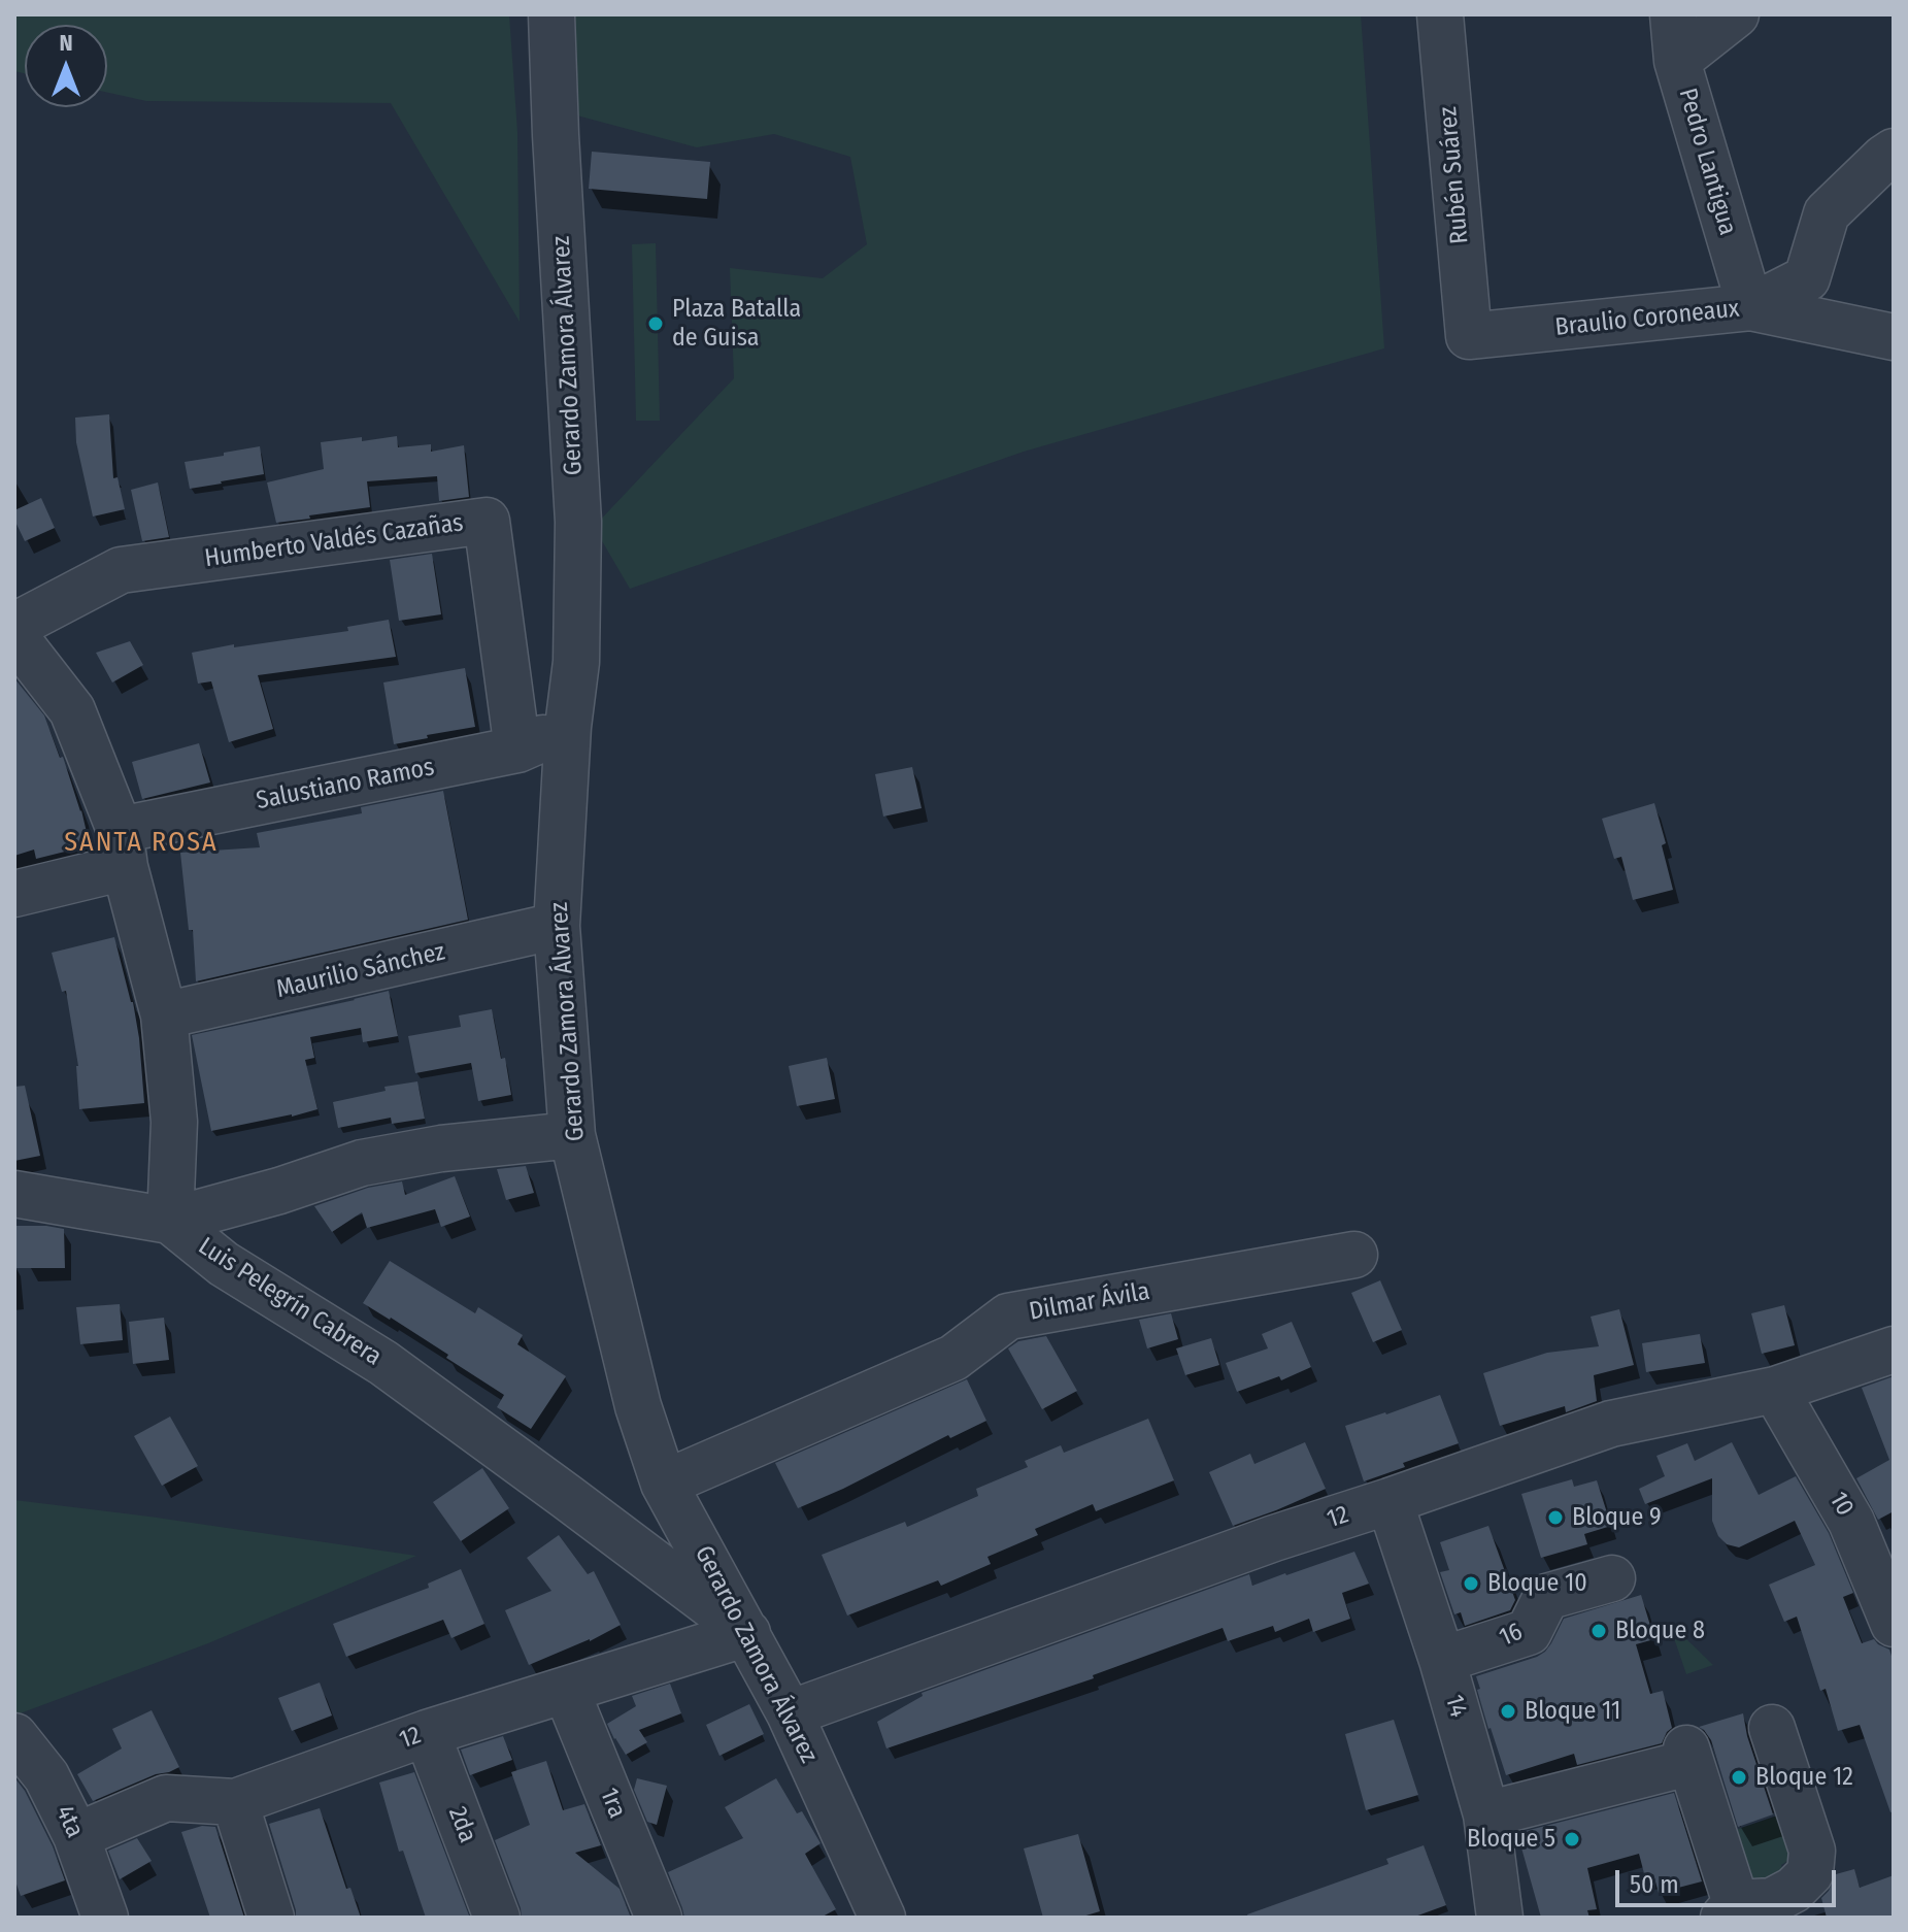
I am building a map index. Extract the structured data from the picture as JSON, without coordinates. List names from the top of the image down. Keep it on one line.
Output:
{"streets":{"street":["Pedro Lantigua","Rubén Suárez","Braulio Coroneaux","Gerardo Zamora Álvarez","Humberto Valdés Cazañas","Salustiano Ramos","Maurilio Sánchez","Luis Pelegrín Cabrera","Dilmar Ávila","10","12","16","14","1ra","4ta","2da"]},"crossings":[["Pedro Lantigua","Braulio Coroneaux"],["Rubén Suárez","Braulio Coroneaux"],["Gerardo Zamora Álvarez","Salustiano Ramos"],["Gerardo Zamora Álvarez","Maurilio Sánchez"],["Gerardo Zamora Álvarez","Luis Pelegrín Cabrera"],["Gerardo Zamora Álvarez","Dilmar Ávila"],["Gerardo Zamora Álvarez","12"],["Humberto Valdés Cazañas","Salustiano Ramos"],["Luis Pelegrín Cabrera","12"],["10","12"],["12","14"],["12","1ra"],["12","4ta"],["12","2da"],["16","14"]],"districts":["SANTA ROSA"],"places":["Plaza Batalla de Guisa","Bloque 9","Bloque 10","Bloque 8","Bloque 11","Bloque 12","Bloque 5"],"scale_bar":"50 m","north":"top"}
